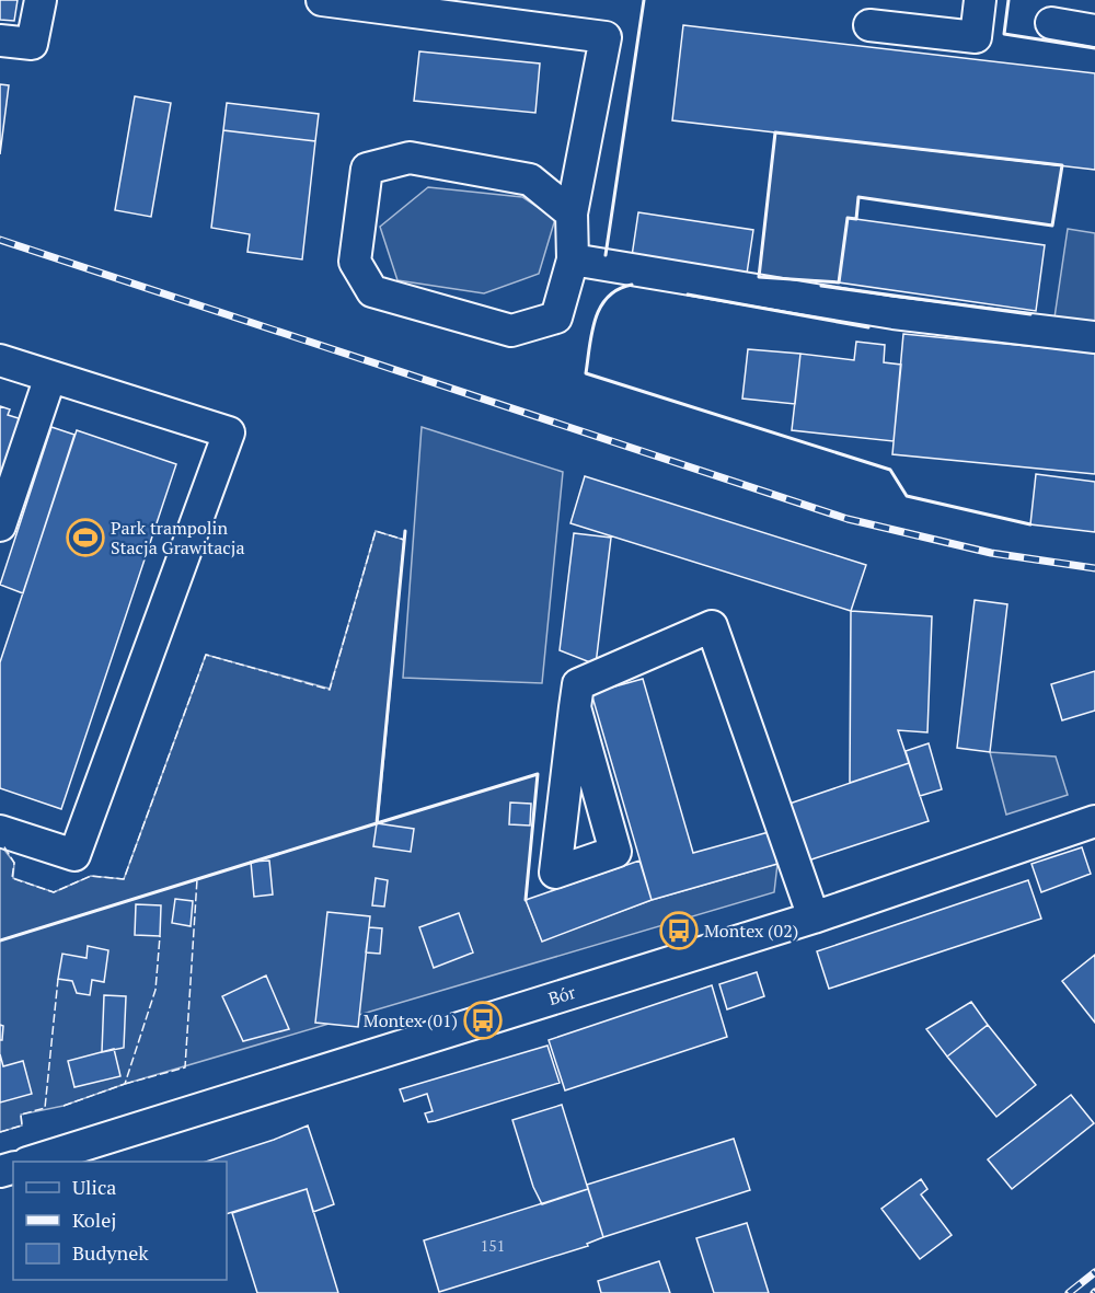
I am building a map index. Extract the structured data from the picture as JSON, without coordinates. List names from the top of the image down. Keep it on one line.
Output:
{"streets":{"street":["Bór"]},"places":{"sports":["Park trampolin Stacja Grawitacja"],"bus stop":["Montex (02)","Montex (01)"]},"house_numbers":["151"],"legend":["Ulica","Kolej","Budynek"]}
